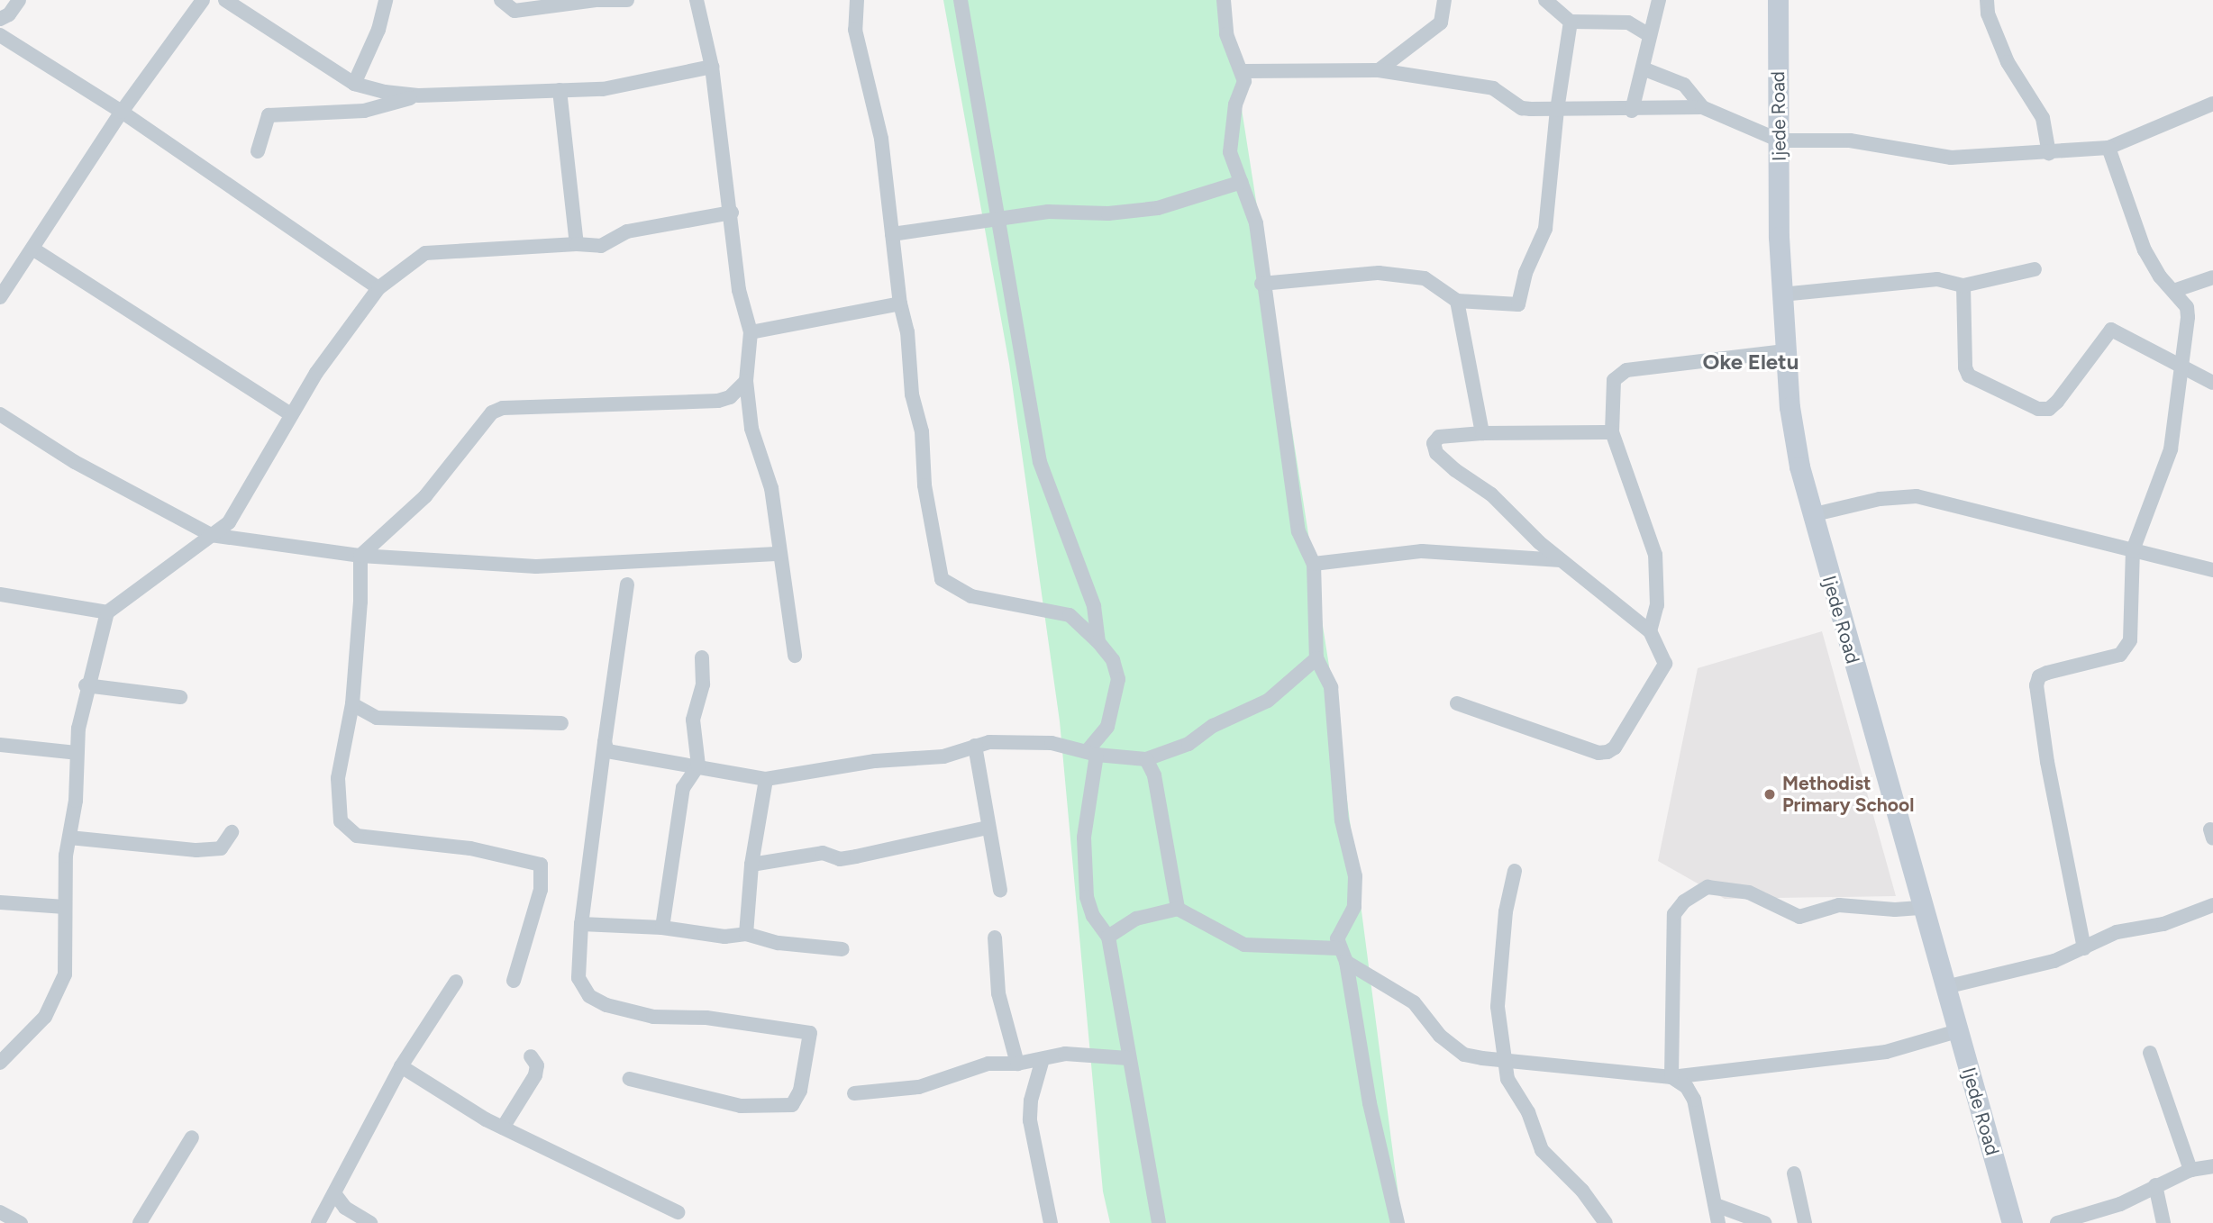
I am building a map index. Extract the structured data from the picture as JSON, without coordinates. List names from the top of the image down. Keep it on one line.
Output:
{"streets":{"main road":["Ijede Road"]},"districts":["Oke Eletu"],"places":["Methodist Primary School"]}
